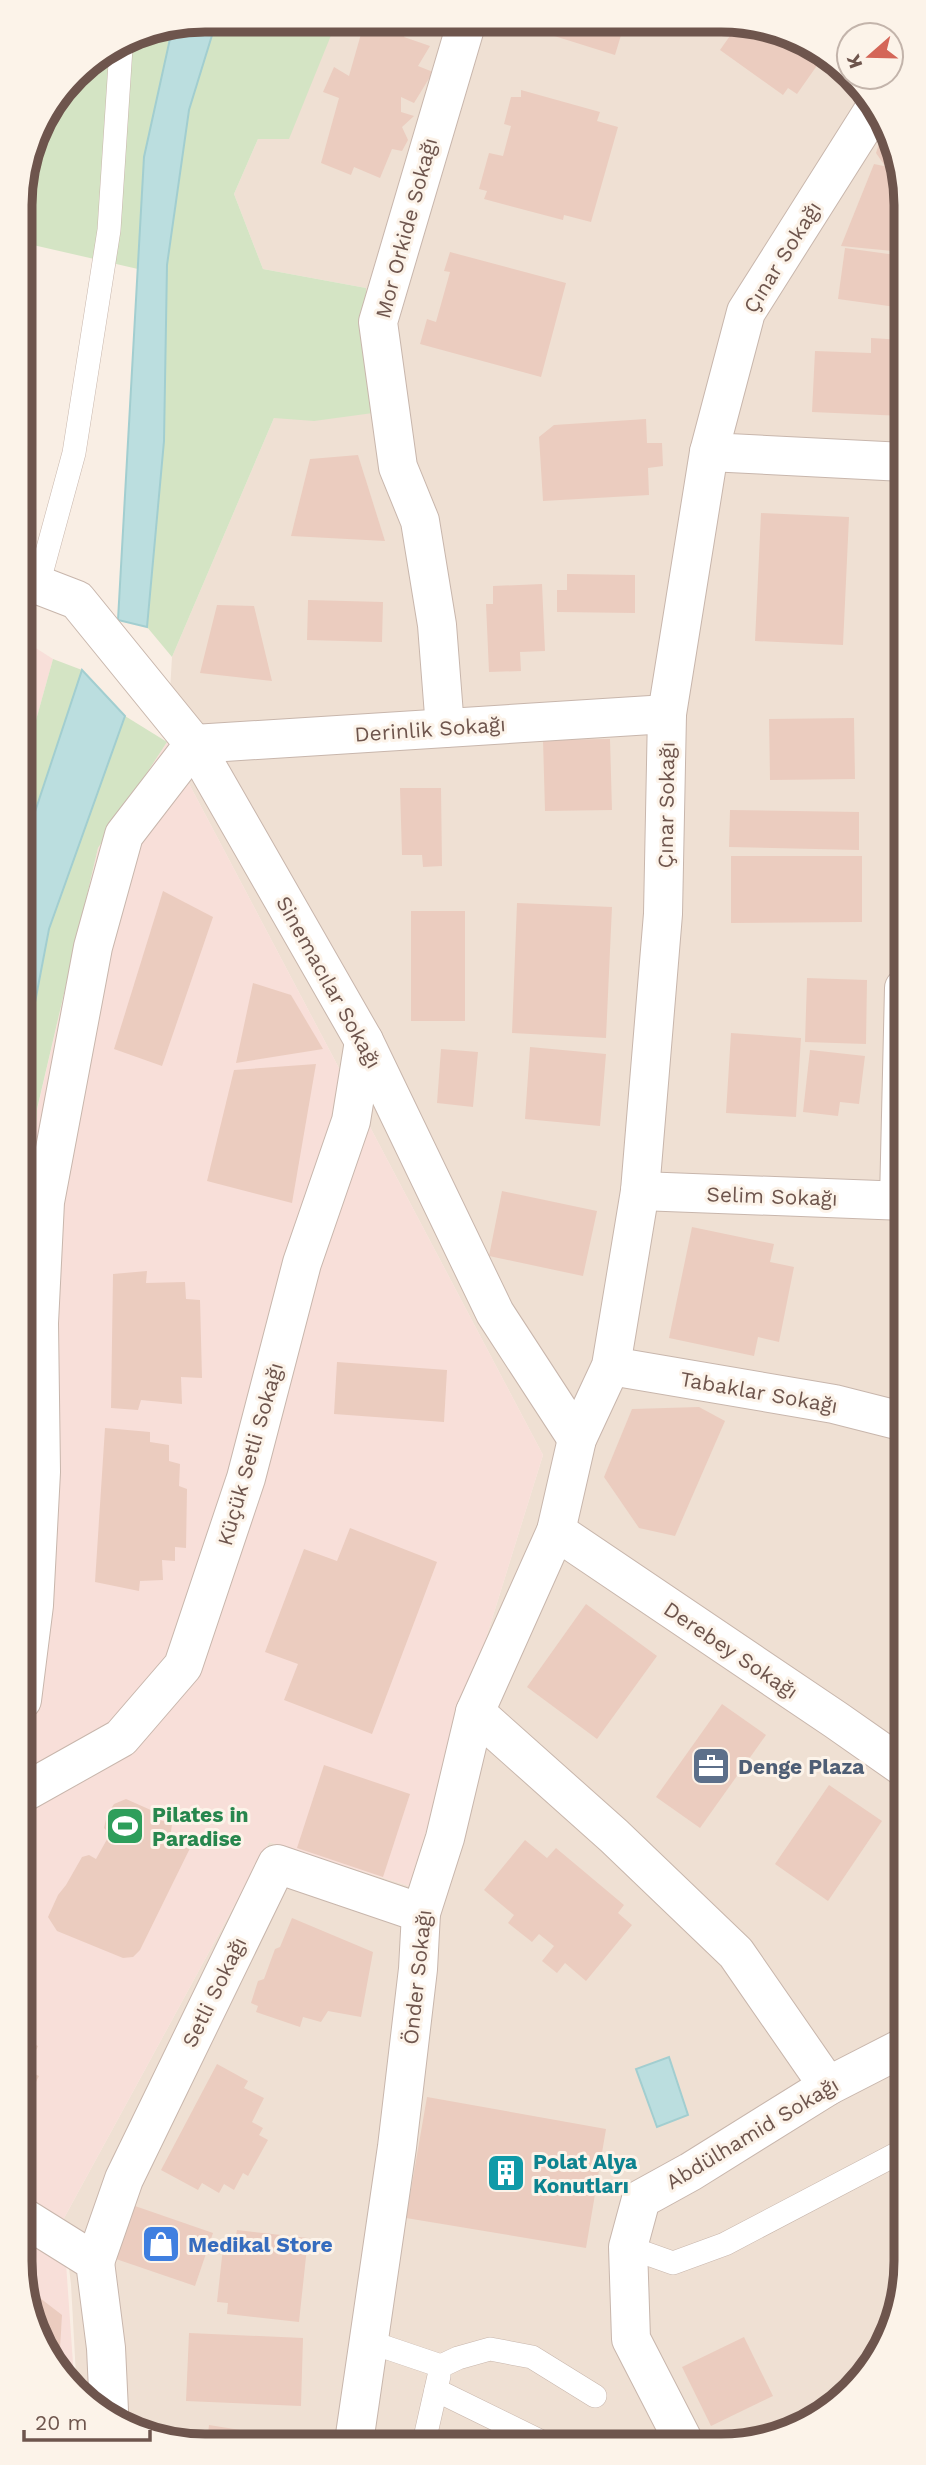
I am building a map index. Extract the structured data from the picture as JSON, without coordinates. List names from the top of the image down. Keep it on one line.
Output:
{"streets":{"street":["Mor Orkide Sokağı","Çınar Sokağı","Derinlik Sokağı","Sinemacılar Sokağı","Selim Sokağı","Tabaklar Sokağı","Küçük Setli Sokağı","Derebey Sokağı","Önder Sokağı","Setli Sokağı","Abdülhamid Sokağı"]},"crossings":[["Mor Orkide Sokağı","Derinlik Sokağı"],["Çınar Sokağı","Derinlik Sokağı"],["Çınar Sokağı","Sinemacılar Sokağı"],["Çınar Sokağı","Selim Sokağı"],["Çınar Sokağı","Tabaklar Sokağı"],["Çınar Sokağı","Derebey Sokağı"],["Çınar Sokağı","Önder Sokağı"],["Derinlik Sokağı","Sinemacılar Sokağı"],["Sinemacılar Sokağı","Küçük Setli Sokağı"],["Derebey Sokağı","Önder Sokağı"],["Önder Sokağı","Setli Sokağı"]],"places":{"office":["Denge Plaza"],"sports":["Pilates in Paradise"],"building":["Polat Alya Konutları"],"shop":["Medikal Store"]},"scale_bar":"20 m","north":"left"}
